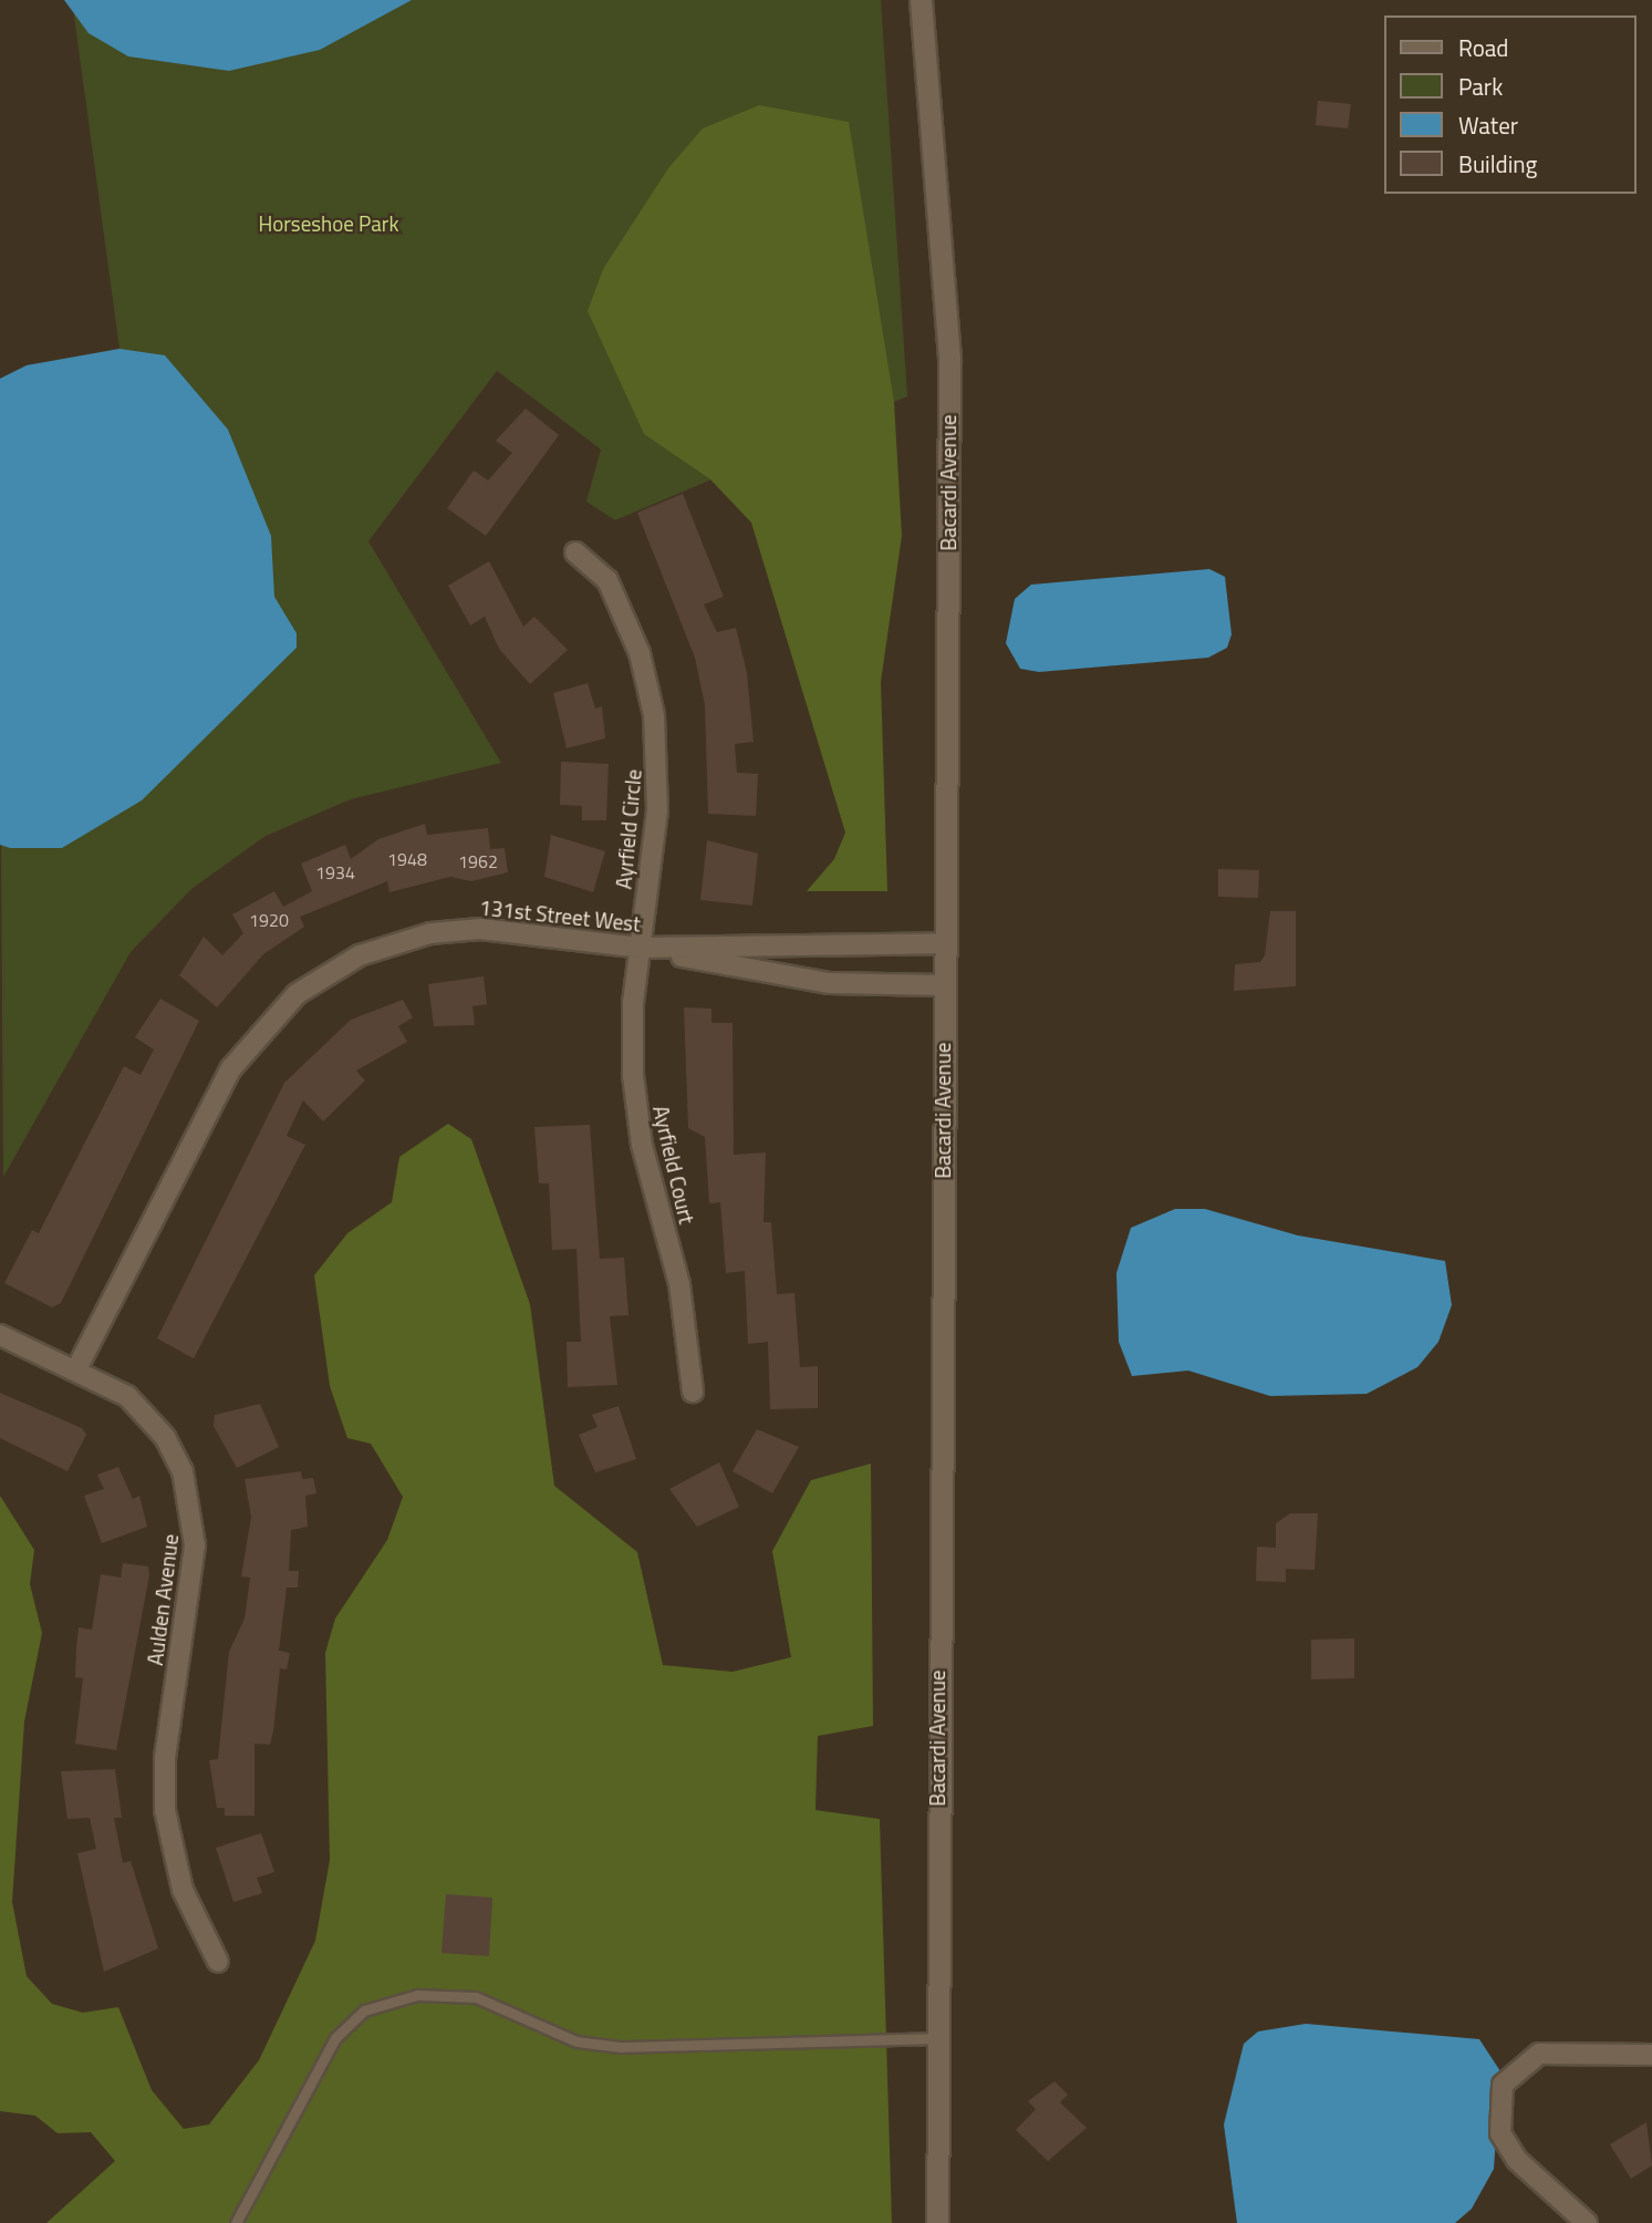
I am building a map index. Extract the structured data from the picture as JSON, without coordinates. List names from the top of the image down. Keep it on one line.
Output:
{"streets":{"street":["Bacardi Avenue","Ayrfield Circle","131st Street West","Ayrfield Court","Aulden Avenue"]},"crossings":[["Bacardi Avenue","131st Street West"],["Ayrfield Circle","131st Street West"],["Ayrfield Circle","Ayrfield Court"],["131st Street West","Ayrfield Court"],["131st Street West","Aulden Avenue"]],"parks":["Horseshoe Park"],"house_numbers":["1948","1962","1934","1920"],"legend":["Road","Park","Water","Building"]}
